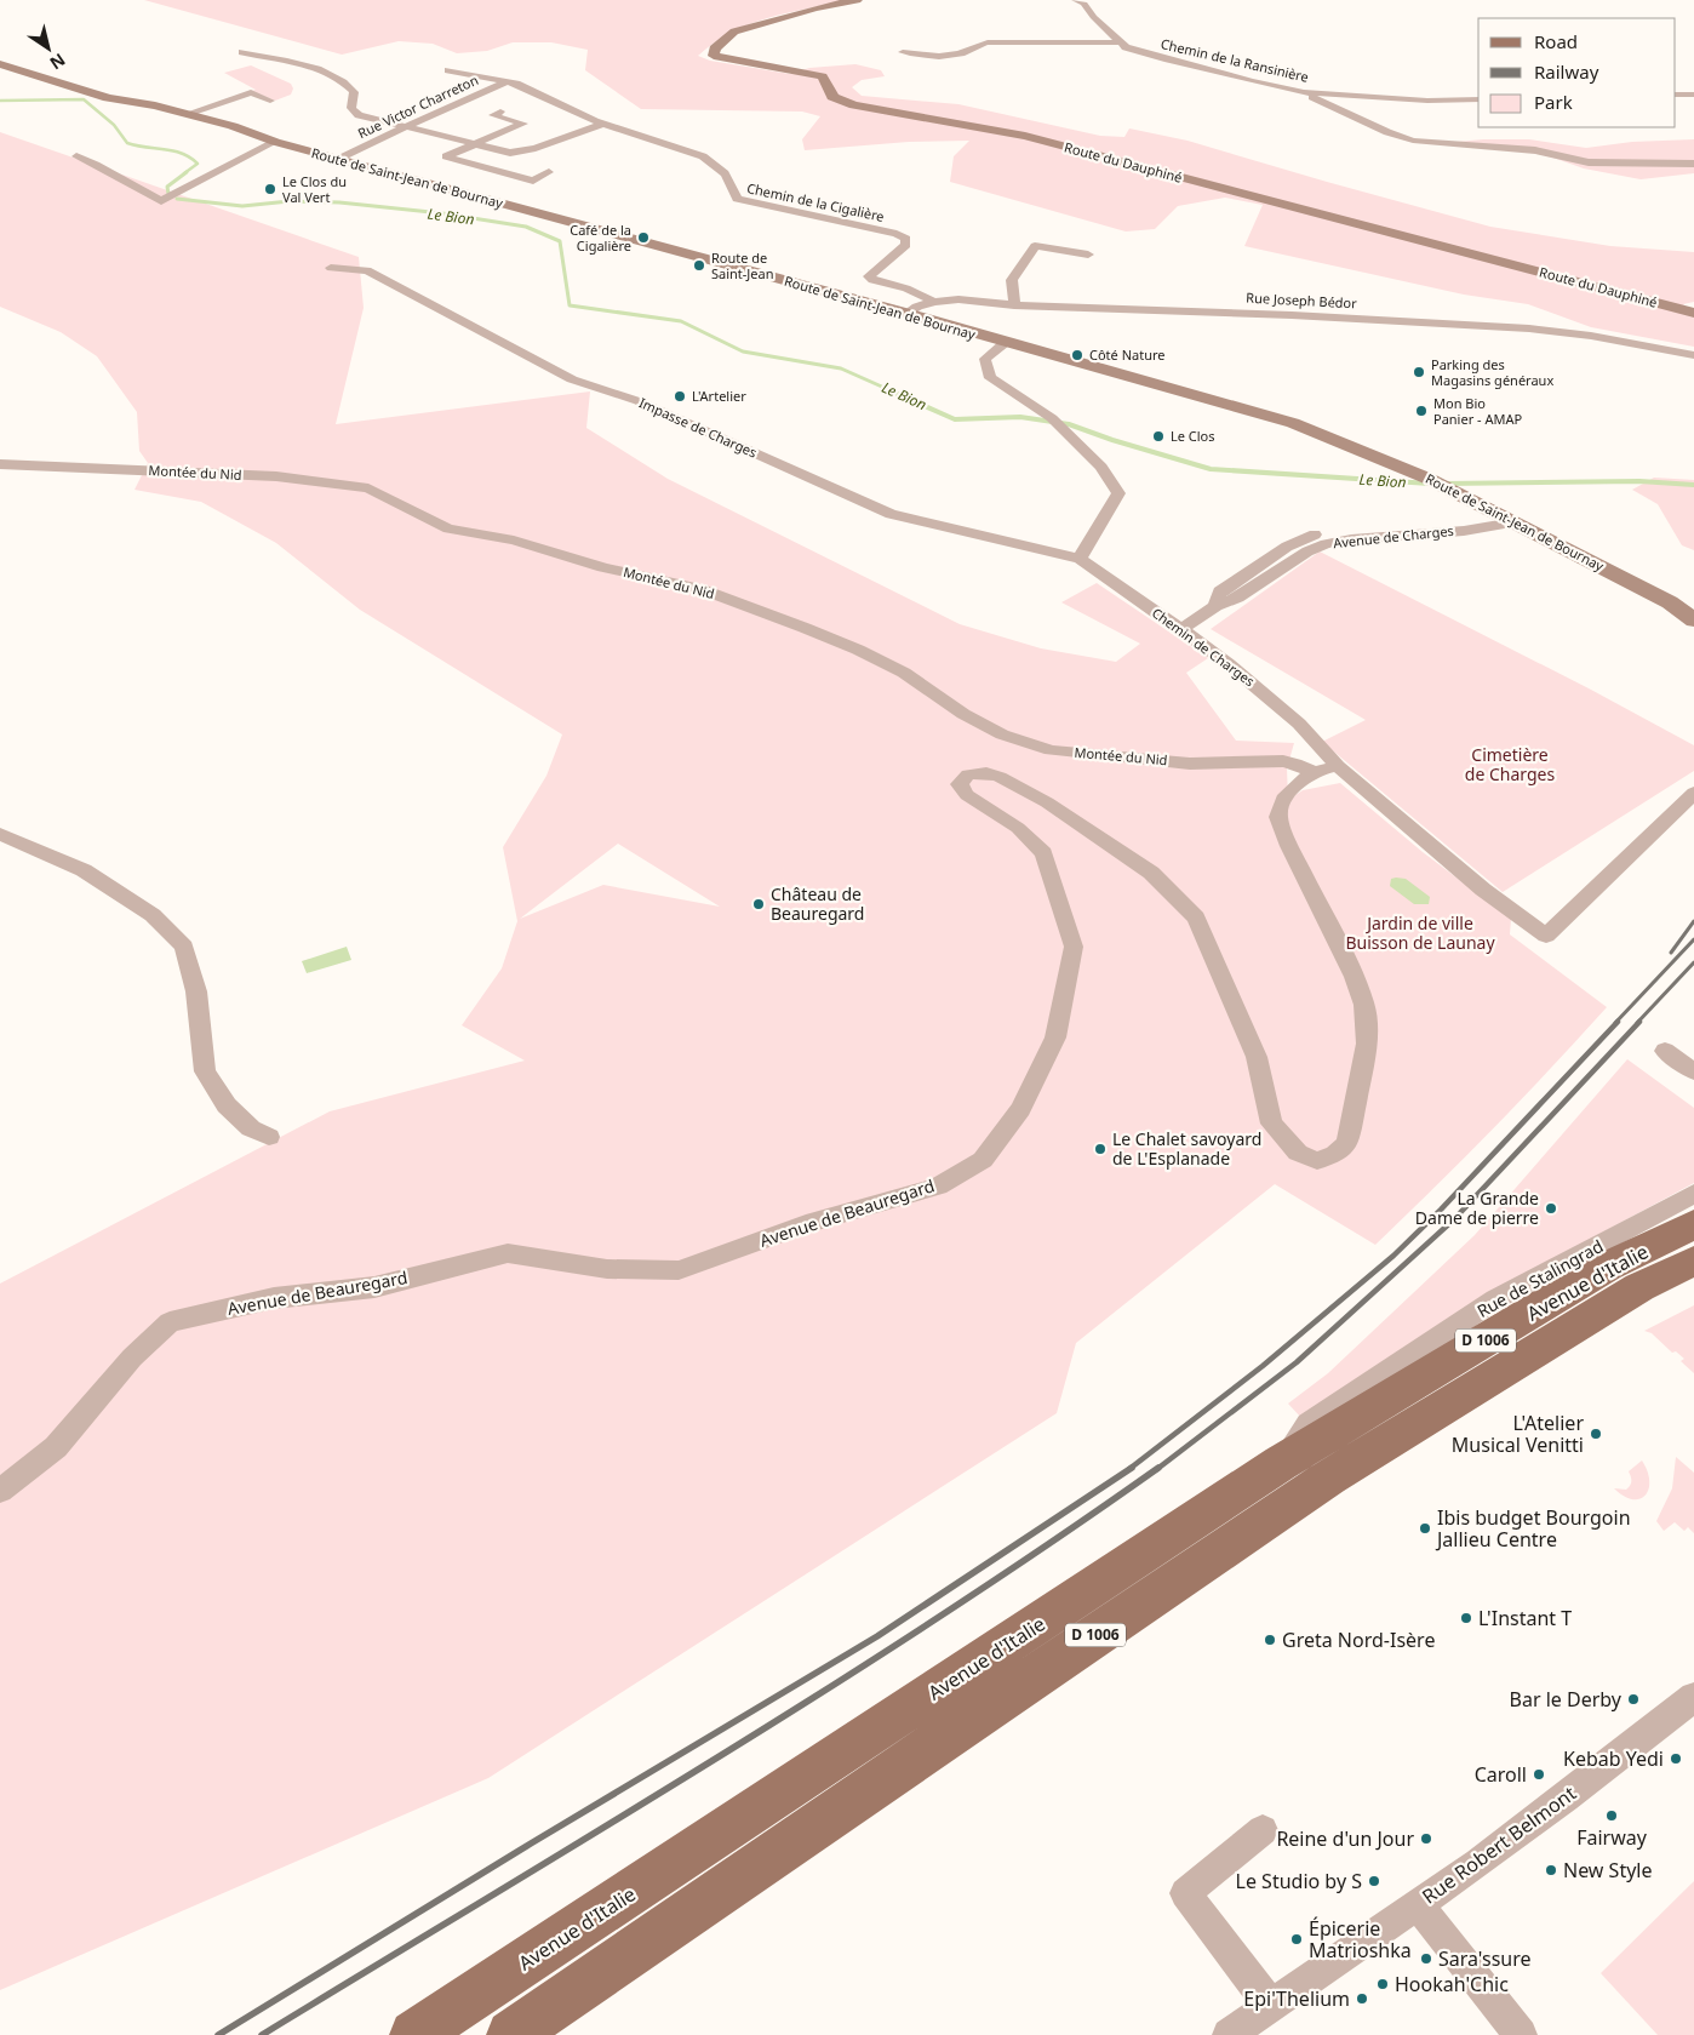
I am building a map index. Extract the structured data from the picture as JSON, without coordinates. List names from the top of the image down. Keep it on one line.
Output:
{"streets":{"main road":["Route du Dauphiné","Route de Saint-Jean de Bournay","Avenue d'Italie","D 1006"],"street":["Chemin de la Ransinière","Rue Victor Charreton","Chemin de la Cigalière","Rue Joseph Bédor","Impasse de Charges","Montée du Nid","Avenue de Charges","Chemin de Charges","Avenue de Beauregard","Rue de Stalingrad","Rue Robert Belmont"]},"crossings":[["Rue Victor Charreton","Route de Saint-Jean de Bournay"],["Rue Victor Charreton","Chemin de la Cigalière"],["Route de Saint-Jean de Bournay","Rue Joseph Bédor"],["Route de Saint-Jean de Bournay","Avenue de Charges"],["Chemin de la Cigalière","Rue Joseph Bédor"],["Impasse de Charges","Chemin de Charges"],["Montée du Nid","Avenue de Beauregard"],["Avenue de Charges","Chemin de Charges"],["Chemin de Charges","Avenue de Beauregard"],["Rue de Stalingrad","Avenue d'Italie"]],"water":["Le Bion"],"parks":["Cimetière de Charges","Jardin de ville Buisson de Launay"],"places":["Le Clos du Val Vert","Café de la Cigalière","Route de Saint-Jean","Côté Nature","Parking des Magasins généraux","L'Artelier","Mon Bio Panier - AMAP","Le Clos","Château de Beauregard","Le Chalet savoyard de L'Esplanade","La Grande Dame de pierre","L'Atelier Musical Venitti","Ibis budget Bourgoin Jallieu Centre","L'Instant T","Greta Nord-Isère","Bar le Derby","Kebab Yedi","Caroll","Fairway","Reine d'un Jour","New Style","Le Studio by S","Épicerie Matrioshka","Sara'ssure","Hookah'Chic","Epi'Thelium"],"legend":["Road","Railway","Park"],"north":"bottom right"}
